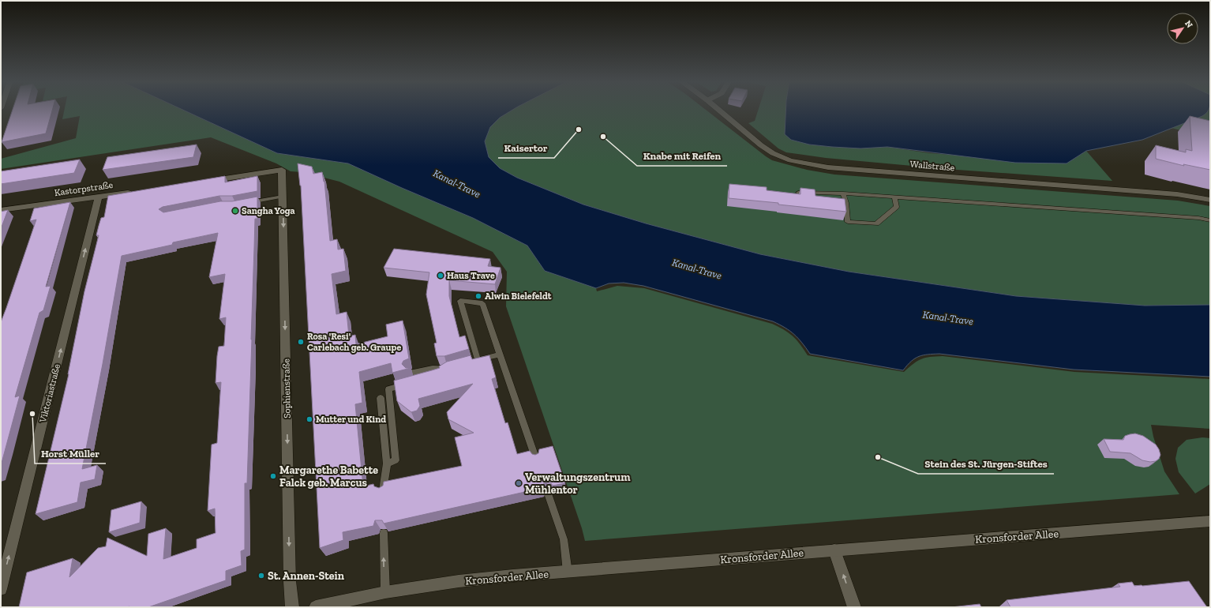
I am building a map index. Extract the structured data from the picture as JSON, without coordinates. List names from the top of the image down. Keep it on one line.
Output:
{"streets":{"street":["Wallstraße","Kastorpstraße","Sophienstraße","Viktoriastraße","Kronsforder Allee"]},"crossings":[["Kastorpstraße","Viktoriastraße"]],"one_way":["Sophienstraße","Viktoriastraße"],"water":["Kanal-Trave"],"places":["Kaisertor","Knabe mit Reifen","Sangha Yoga","Haus Trave","Alwin Bielefeldt","Rosa 'Resi' Carlebach geb. Graupe","Horst Müller","Mutter und Kind","Stein des St. Jürgen-Stiftes","Margarethe Babette Falck geb. Marcus","Verwaltungszentrum Mühlentor","St. Annen-Stein"],"north":"top right"}
